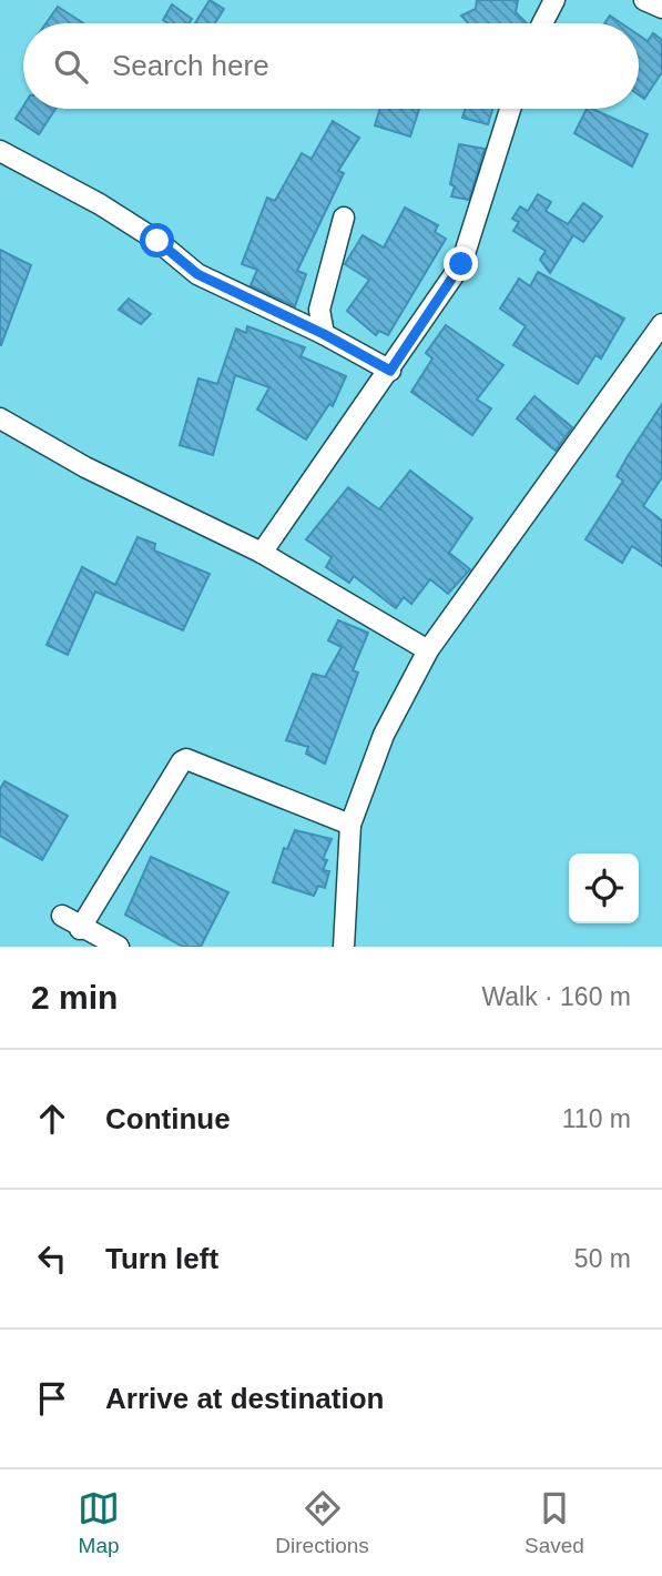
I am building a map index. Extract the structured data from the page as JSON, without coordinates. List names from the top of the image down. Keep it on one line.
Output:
{"page":{"search":"Search here","heading":["2 min","Walk · 160 m"],"list":[["Continue","110 m"],["Turn left","50 m"],"Arrive at destination"],"nav":["Map","Directions","Saved"]}}
